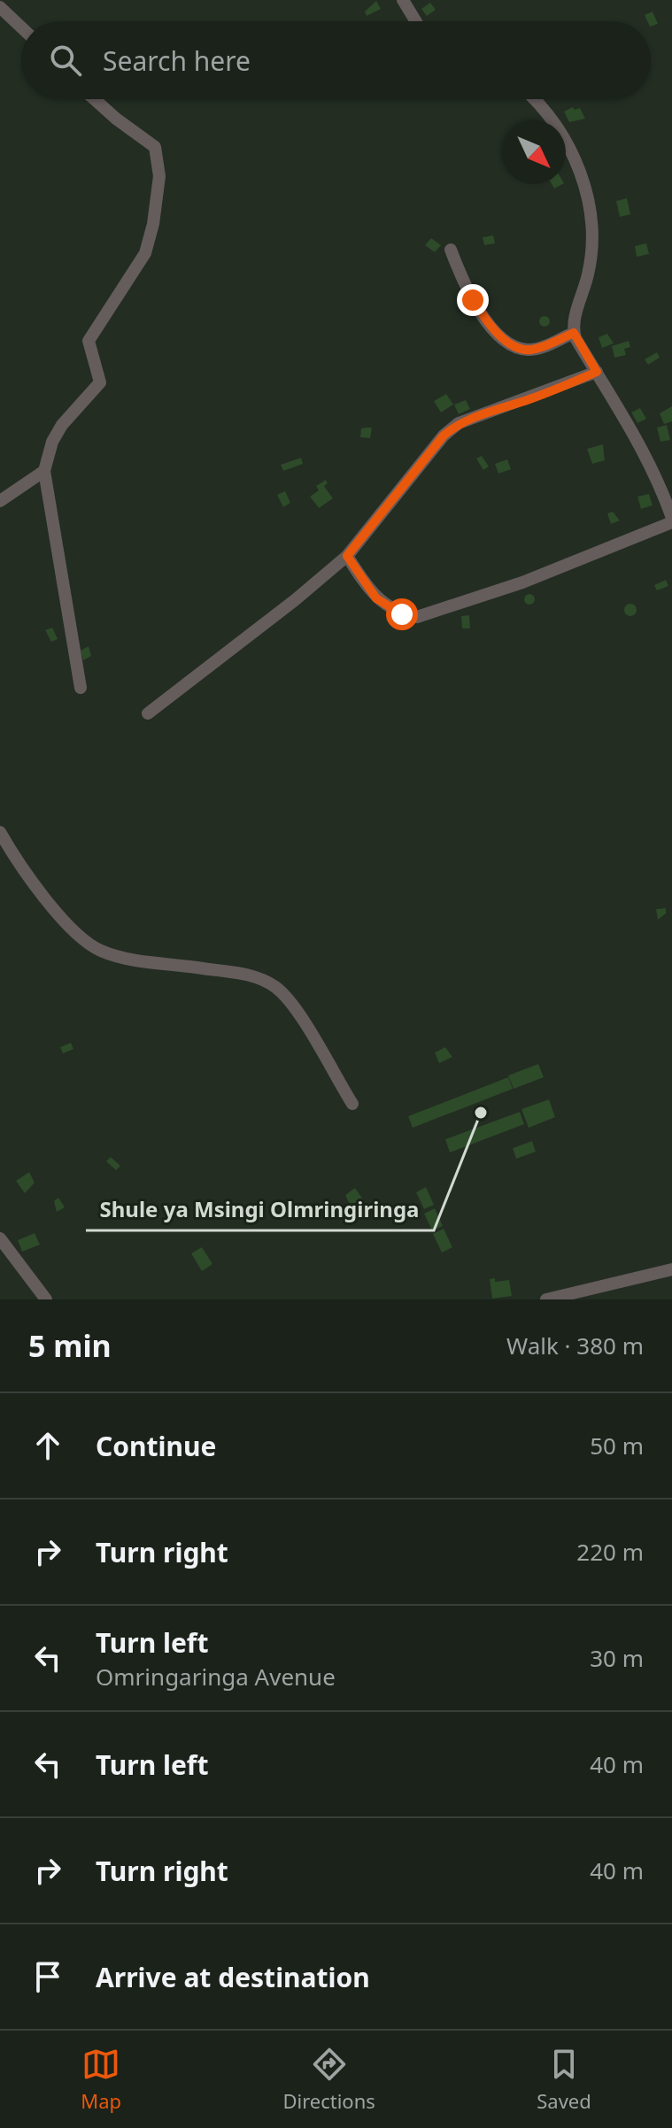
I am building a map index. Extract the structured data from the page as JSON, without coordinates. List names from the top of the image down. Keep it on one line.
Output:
{"places":["Shule ya Msingi Olmringiringa"],"north":"bottom right","page":{"search":"Search here","heading":["5 min","Walk · 380 m"],"list":[["Continue","50 m"],["Turn right","220 m"],["Turn left","Omringaringa Avenue","30 m"],["Turn left","40 m"],["Turn right","40 m"],"Arrive at destination"],"nav":["Map","Directions","Saved"]}}
